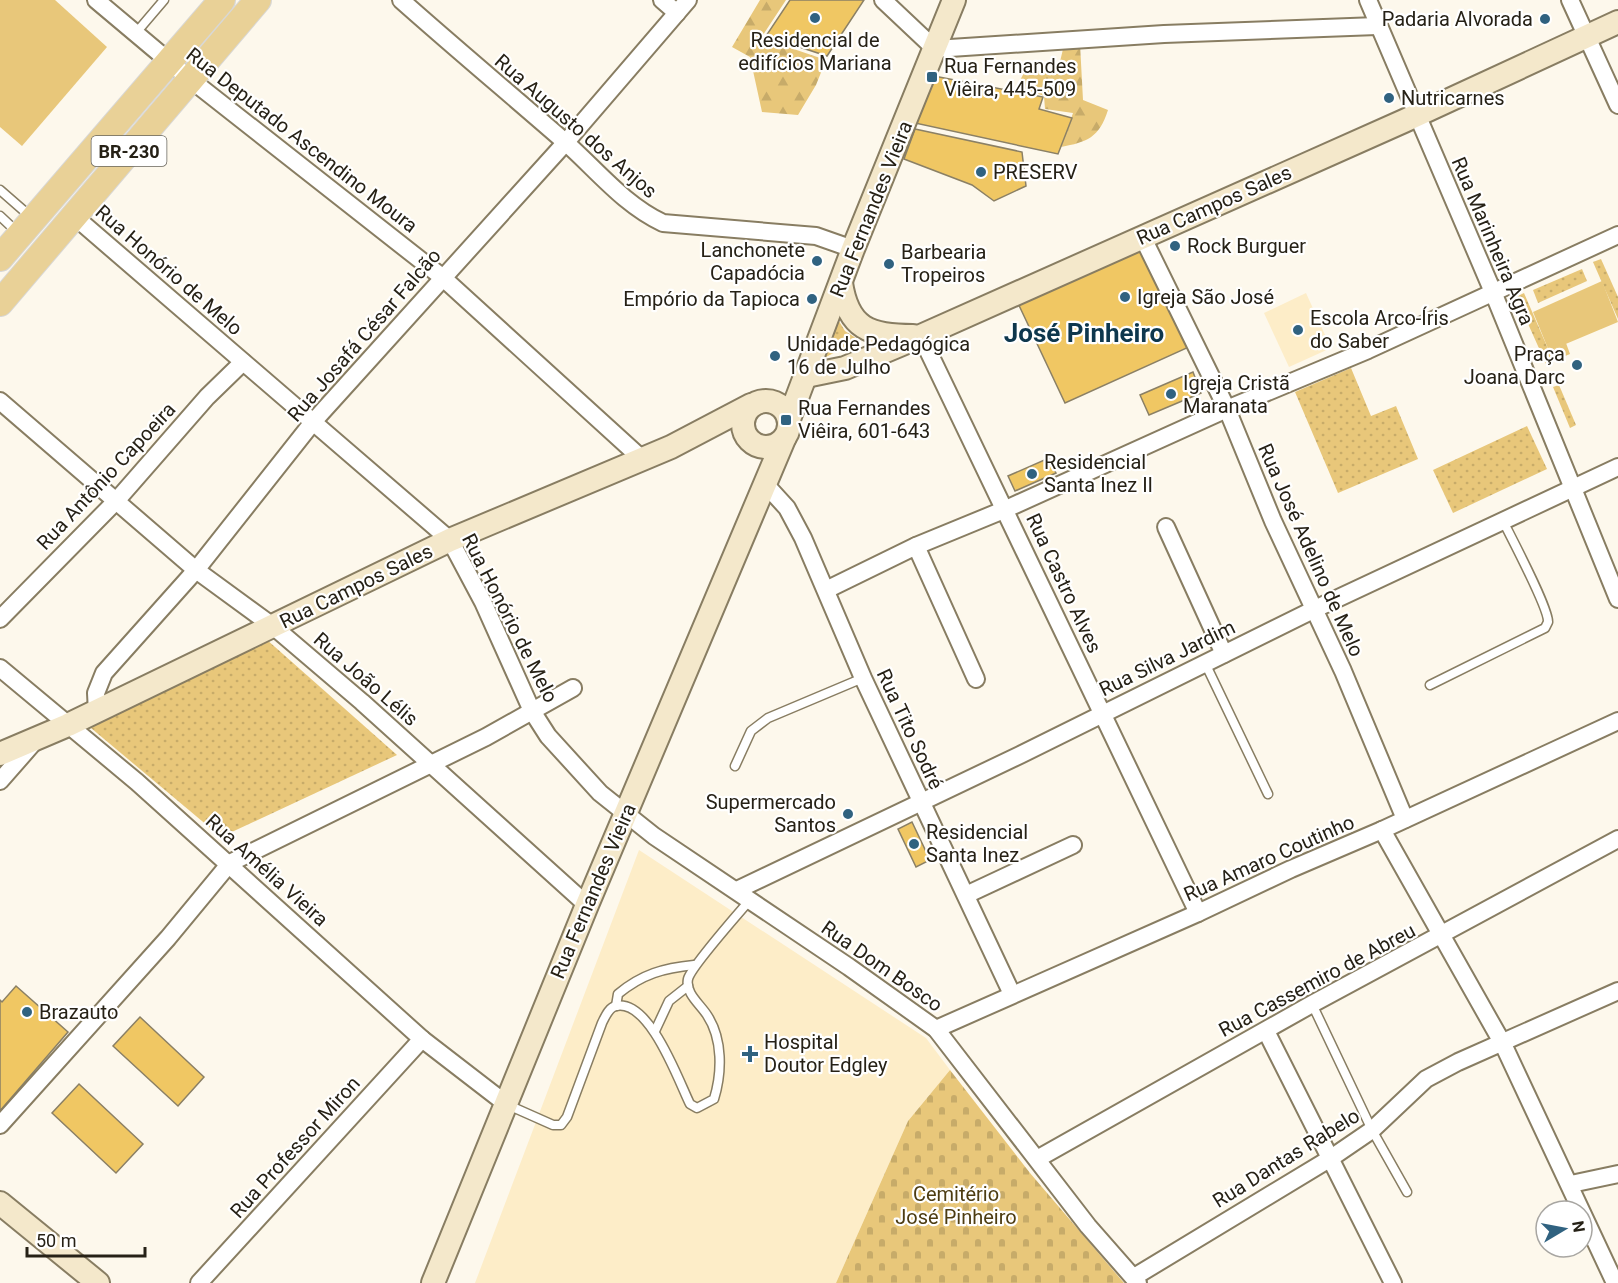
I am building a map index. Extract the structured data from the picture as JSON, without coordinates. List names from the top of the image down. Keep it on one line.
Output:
{"streets":{"main road":["BR-230"],"street":["Rua Augusto dos Anjos","Rua Deputado Ascendino Moura","Rua Campos Sales","Rua Fernandes Vieira","Rua Marinheira Agra","Rua Honório de Melo","Rua Josafá César Falcão","Rua Antônio Capoeira","Rua José Adelino de Melo","Rua Castro Alves","Rua Silva Jardim","Rua João Lélis","Rua Tito Sodré","Rua Amaro Coutinho","Rua Amélia Vieira","Rua Dom Bosco","Rua Cassemiro de Abreu","Rua Professor Miron","Rua Dantas Rabelo"]},"crossings":[["Rua Augusto dos Anjos","Rua Fernandes Vieira"],["Rua Augusto dos Anjos","Rua Josafá César Falcão"],["Rua Deputado Ascendino Moura","BR-230"],["Rua Deputado Ascendino Moura","Rua Campos Sales"],["Rua Deputado Ascendino Moura","Rua Josafá César Falcão"],["BR-230","Rua Honório de Melo"],["Rua Campos Sales","Rua Fernandes Vieira"],["Rua Campos Sales","Rua Marinheira Agra"],["Rua Campos Sales","Rua Honório de Melo"],["Rua Campos Sales","Rua Josafá César Falcão"],["Rua Campos Sales","Rua José Adelino de Melo"],["Rua Campos Sales","Rua Castro Alves"],["Rua Campos Sales","Rua João Lélis"],["Rua Campos Sales","Rua Amélia Vieira"],["Rua Fernandes Vieira","Rua Honório de Melo"],["Rua Fernandes Vieira","Rua João Lélis"],["Rua Fernandes Vieira","Rua Tito Sodré"],["Rua Fernandes Vieira","Rua Amélia Vieira"],["Rua Fernandes Vieira","Rua Dom Bosco"],["Rua Marinheira Agra","Rua Silva Jardim"],["Rua Honório de Melo","Rua Josafá César Falcão"],["Rua Honório de Melo","Rua Antônio Capoeira"],["Rua Honório de Melo","Rua Dom Bosco"],["Rua Josafá César Falcão","Rua João Lélis"],["Rua Antônio Capoeira","Rua João Lélis"],["Rua José Adelino de Melo","Rua Silva Jardim"],["Rua José Adelino de Melo","Rua Amaro Coutinho"],["Rua Castro Alves","Rua Silva Jardim"],["Rua Castro Alves","Rua Amaro Coutinho"],["Rua Silva Jardim","Rua Tito Sodré"],["Rua Silva Jardim","Rua Dom Bosco"],["Rua Tito Sodré","Rua Amaro Coutinho"],["Rua Amaro Coutinho","Rua Dom Bosco"],["Rua Amélia Vieira","Rua Professor Miron"],["Rua Dom Bosco","Rua Cassemiro de Abreu"],["Rua Dom Bosco","Rua Dantas Rabelo"]],"districts":["José Pinheiro"],"parks":["Cemitério José Pinheiro"],"places":{"other":["Residencial de edifícios Mariana","Padaria Alvorada","Nutricarnes","PRESERV","Rock Burguer","Lanchonete Capadócia","Barbearia Tropeiros","Igreja São José","Empório da Tapioca","Escola Arco-Íris do Saber","Unidade Pedagógica 16 de Julho","Praça Joana Darc","Igreja Cristã Maranata","Residencial Santa Inez II","Supermercado Santos","Residencial Santa Inez","Brazauto"],"transit":["Rua Fernandes Viêira, 445-509","Rua Fernandes Viêira, 601-643"],"health":["Hospital Doutor Edgley"]},"scale_bar":"50 m","north":"right"}
